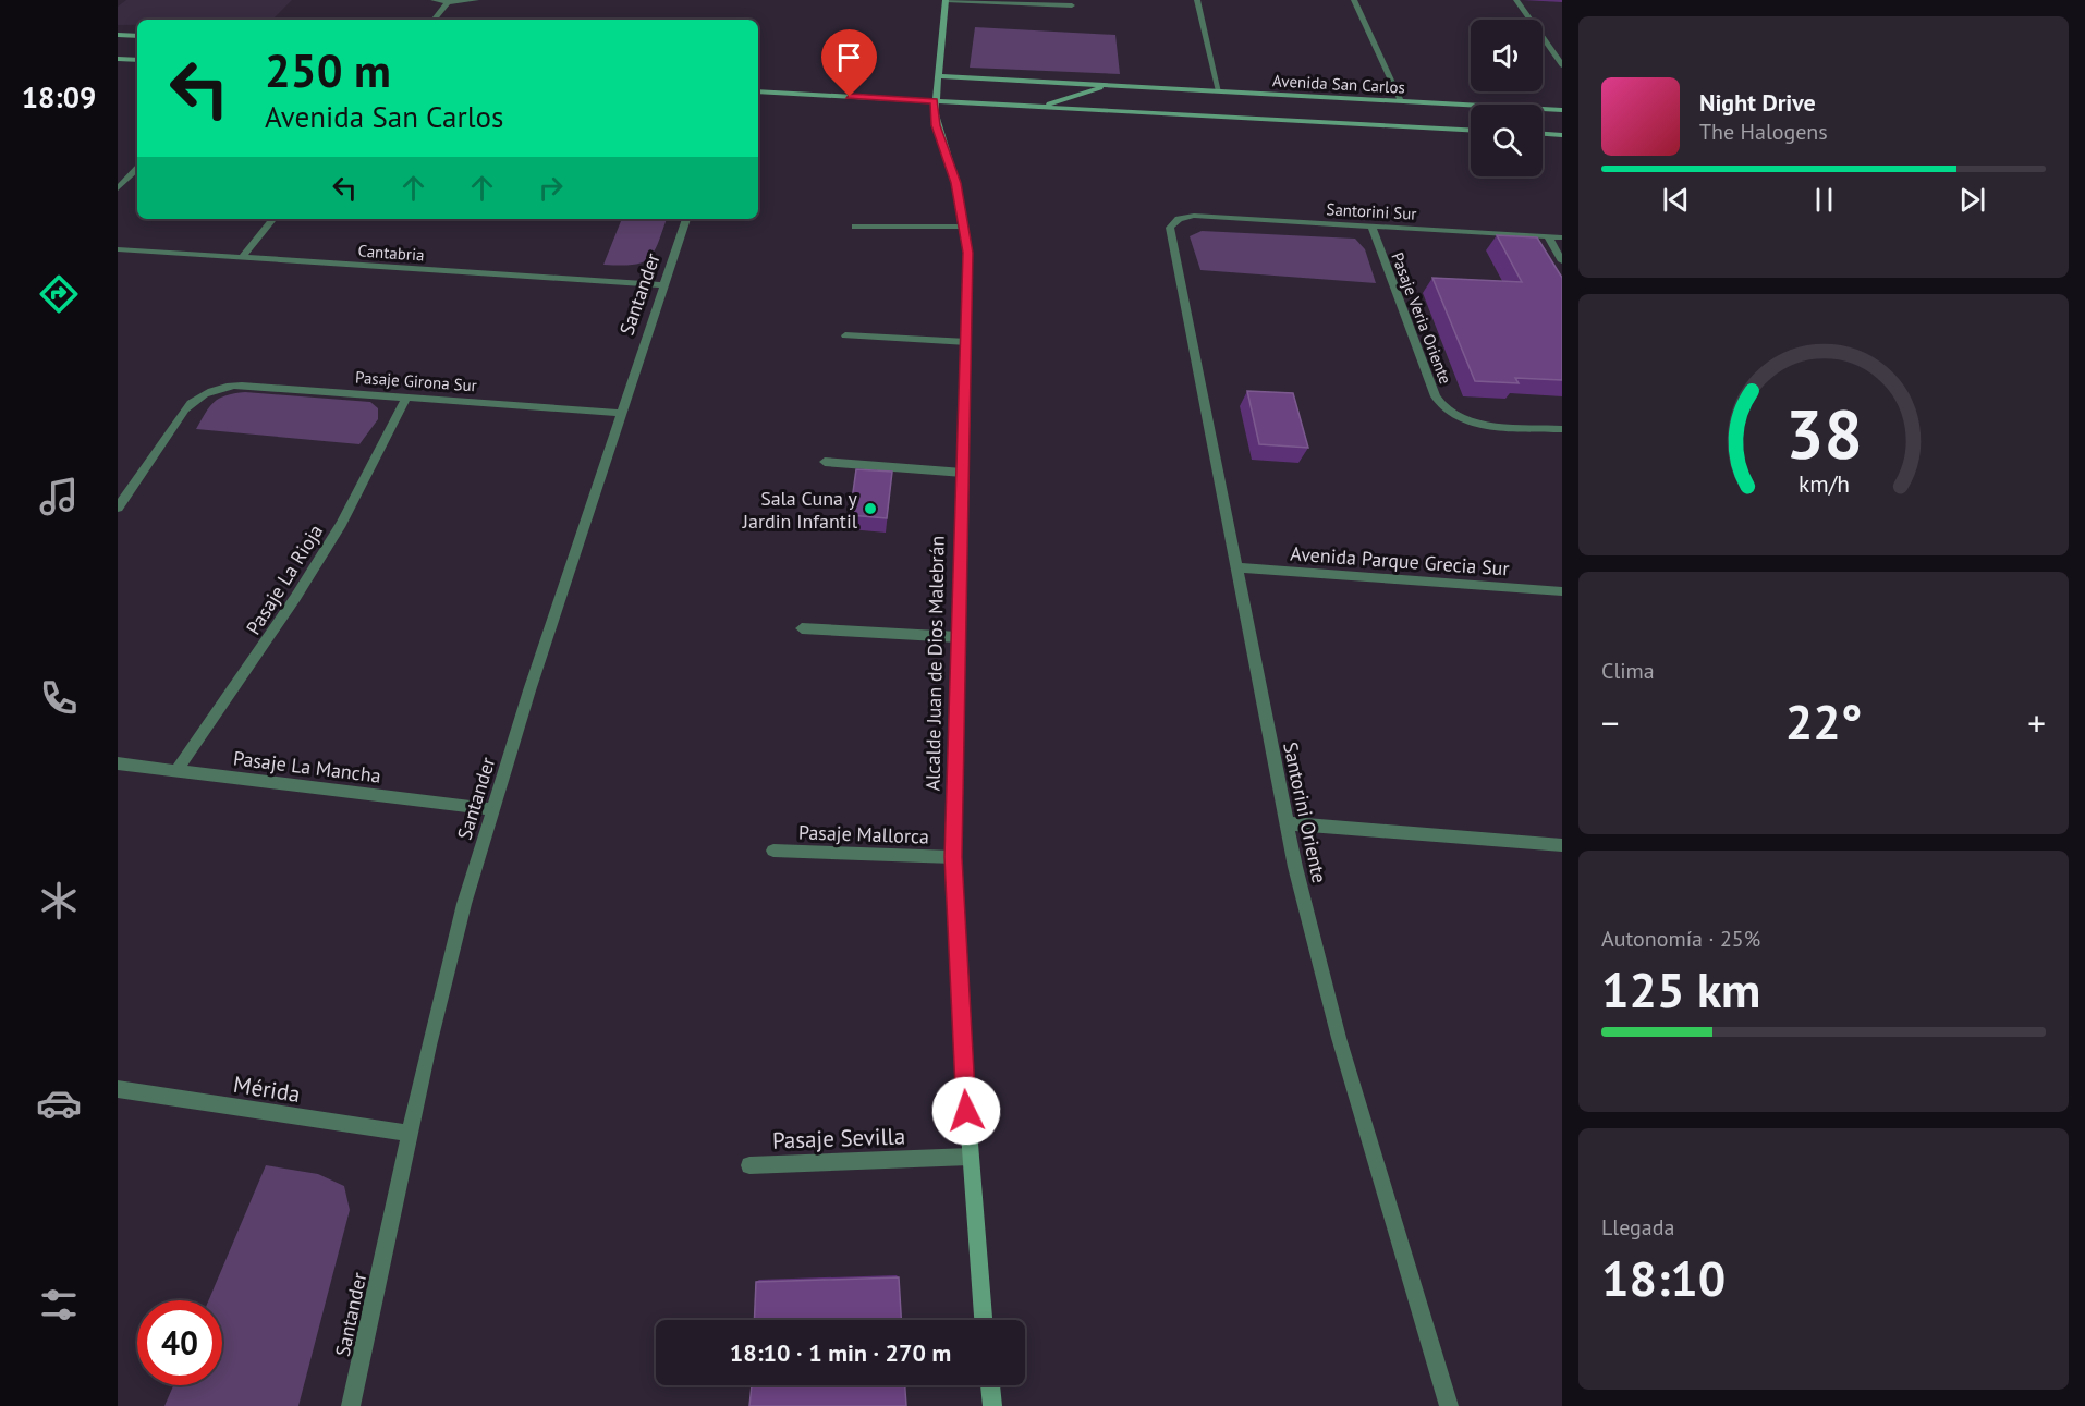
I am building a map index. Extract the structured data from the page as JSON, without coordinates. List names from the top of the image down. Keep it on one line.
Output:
{"streets":{"main road":["Avenida San Carlos","Alcalde Juan de Dios Malebrán"],"street":["Santorini Sur","Cantabria","Santander","Pasaje Veria Oriente","Pasaje Girona Sur","Avenida Parque Grecia Sur","Pasaje La Rioja","Pasaje La Mancha","Santorini Oriente","Pasaje Mallorca","Mérida","Pasaje Sevilla"]},"crossings":[["Avenida San Carlos","Alcalde Juan de Dios Malebrán"],["Santorini Sur","Pasaje Veria Oriente"],["Santorini Sur","Santorini Oriente"],["Cantabria","Santander"],["Santander","Pasaje Girona Sur"],["Santander","Pasaje La Mancha"],["Santander","Mérida"],["Pasaje Girona Sur","Pasaje La Rioja"],["Avenida Parque Grecia Sur","Santorini Oriente"],["Pasaje La Rioja","Pasaje La Mancha"],["Alcalde Juan de Dios Malebrán","Pasaje Mallorca"],["Alcalde Juan de Dios Malebrán","Pasaje Sevilla"]],"places":["Sala Cuna y Jardin Infantil"],"page":{"tabs":"18:09","turn":["250 m","Avenida San Carlos"],"song":["Night Drive","The Halogens"],"tile":["Clima",["Autonomía · 25%","125 km"],["Llegada","18:10"]],"heat":["−","22°","+"],"limit":"40","trip":"18:10 · 1 min · 270 m","gauge":["38","km/h"]}}
